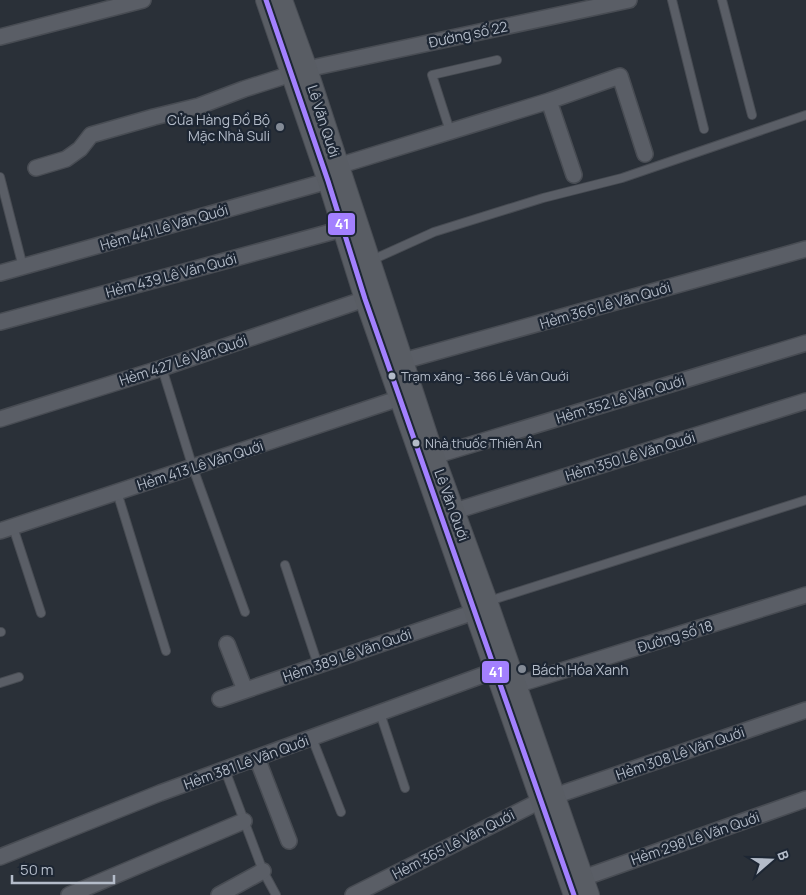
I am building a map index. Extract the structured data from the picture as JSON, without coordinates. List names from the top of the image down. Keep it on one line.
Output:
{"streets":{"main road":["Lê Văn Quới"],"street":["Đường số 22","Hẻm 441 Lê Văn Quới","Hẻm 439 Lê Văn Quới","Hẻm 366 Lê Văn Quới","Hẻm 427 Lê Văn Quới","Hẻm 352 Lê Văn Quới","Hẻm 350 Lê Văn Quới","Hẻm 413 Lê Văn Quới","Đường số 18","Hẻm 389 Lê Văn Quới","Hẻm 308 Lê Văn Quới","Hẻm 381 Lê Văn Quới","Hẻm 298 Lê Văn Quới","Hẻm 365 Lê Văn Quới"]},"crossings":[["Đường số 22","Lê Văn Quới"],["Lê Văn Quới","Hẻm 441 Lê Văn Quới"],["Lê Văn Quới","Hẻm 439 Lê Văn Quới"],["Lê Văn Quới","Hẻm 366 Lê Văn Quới"],["Lê Văn Quới","Hẻm 427 Lê Văn Quới"],["Lê Văn Quới","Hẻm 352 Lê Văn Quới"],["Lê Văn Quới","Hẻm 350 Lê Văn Quới"],["Lê Văn Quới","Hẻm 413 Lê Văn Quới"],["Lê Văn Quới","Đường số 18"],["Lê Văn Quới","Hẻm 389 Lê Văn Quới"],["Lê Văn Quới","Hẻm 308 Lê Văn Quới"],["Lê Văn Quới","Hẻm 381 Lê Văn Quới"],["Lê Văn Quới","Hẻm 298 Lê Văn Quới"],["Lê Văn Quới","Hẻm 365 Lê Văn Quới"],["Hẻm 308 Lê Văn Quới","Hẻm 365 Lê Văn Quới"]],"places":["Cửa Hàng Đồ Bộ Mặc Nhà Suli","Trạm xăng - 366 Lê Văn Quới","Nhà thuốc Thiên Ân","Bách Hóa Xanh"],"lines":["transit line 41"],"scale_bar":"50 m","north":"right"}
